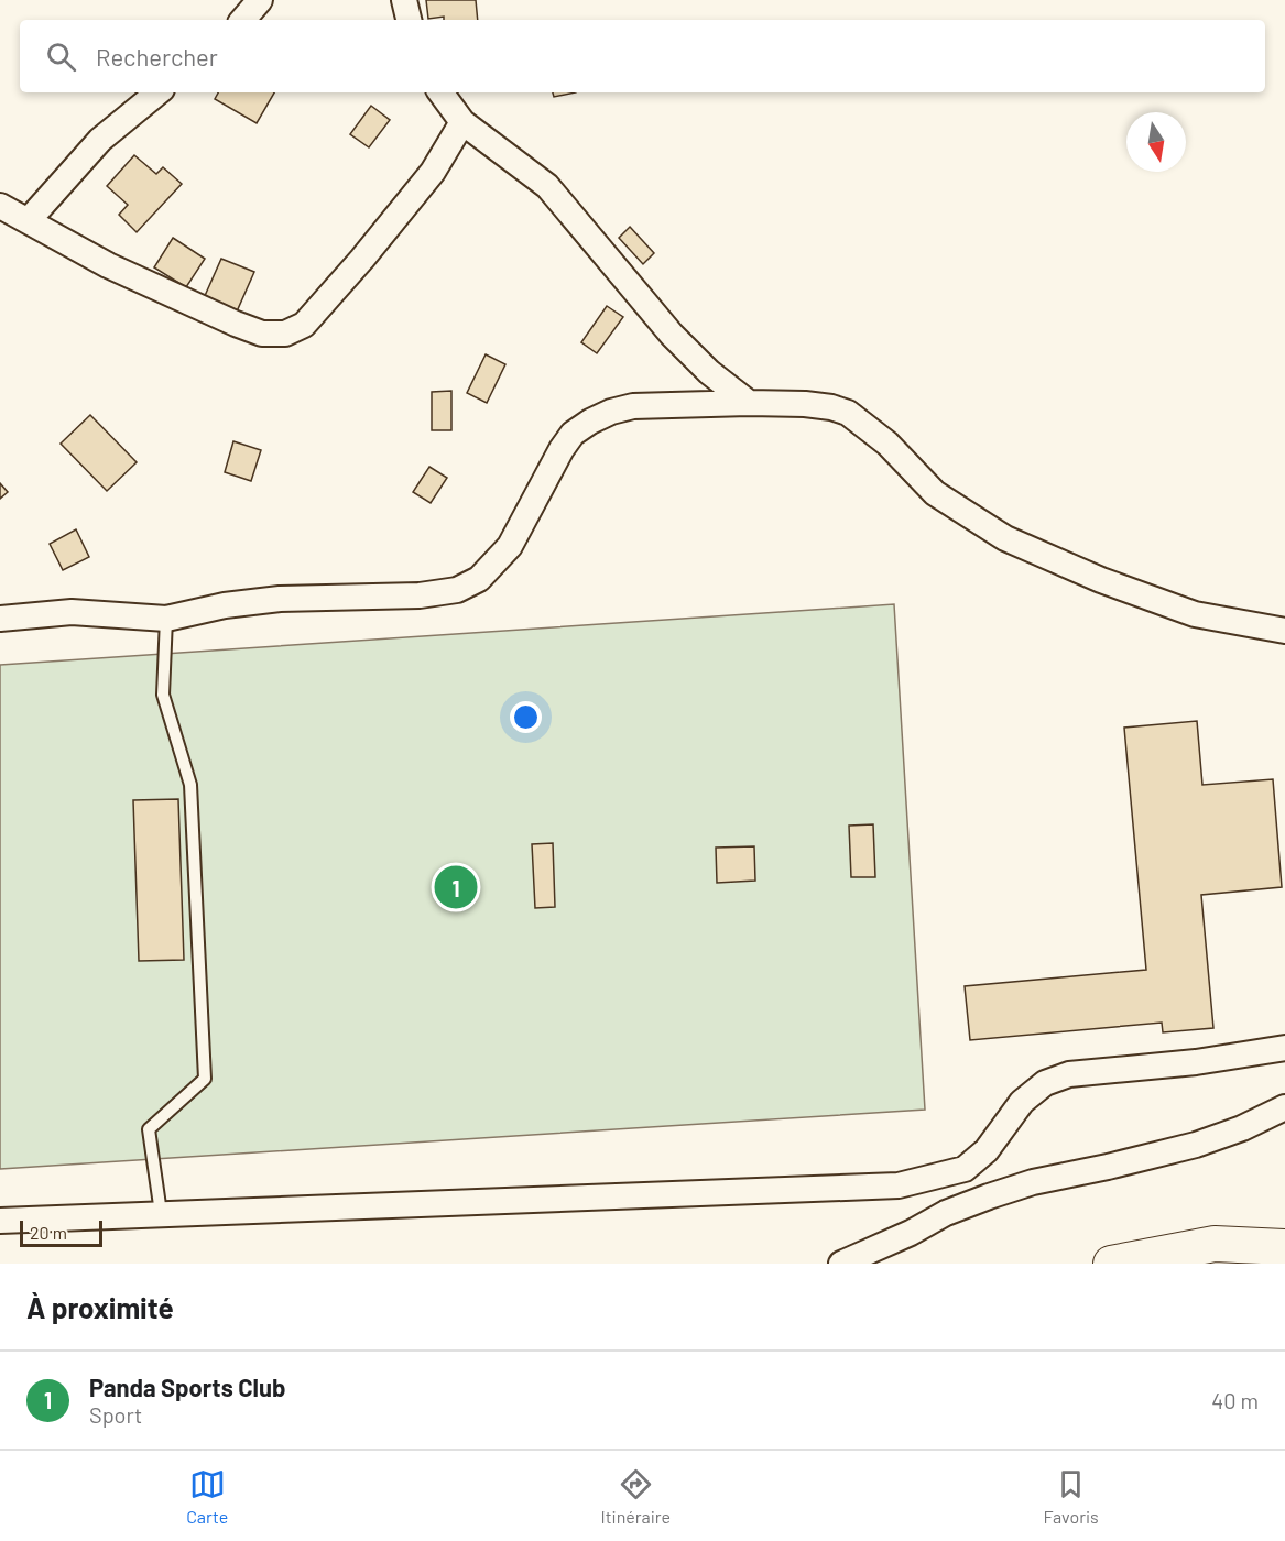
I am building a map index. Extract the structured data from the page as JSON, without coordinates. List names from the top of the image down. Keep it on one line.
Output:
{"scale_bar":"20 m","north":"bottom","page":{"search":"Rechercher","pins":"1","scale":"20 m","heading":"À proximité","list":[{"mark":"1","name":"Panda Sports Club","note":"Sport","value":"40 m"}],"nav":["Carte","Itinéraire","Favoris"]}}
